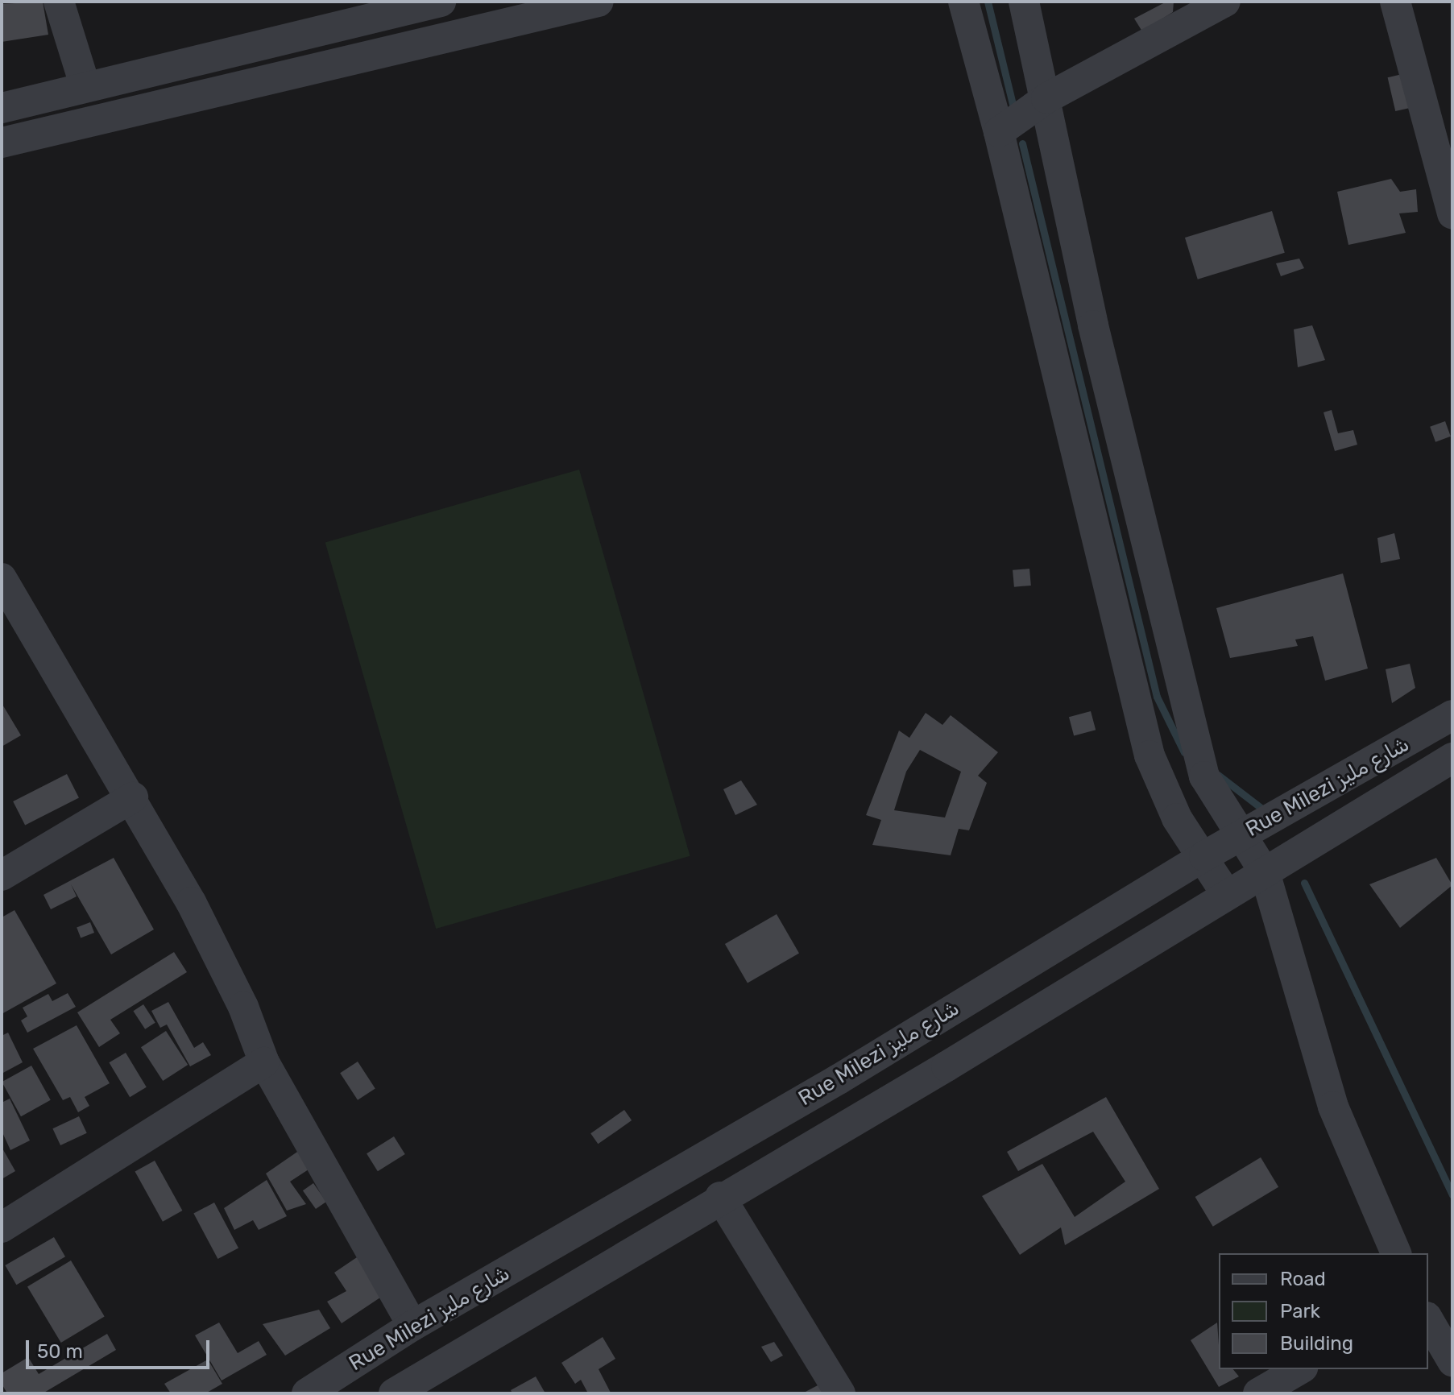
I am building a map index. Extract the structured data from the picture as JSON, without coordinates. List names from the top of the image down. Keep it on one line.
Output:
{"streets":{"street":["Rue Milezi شارع مليز"]},"legend":["Road","Park","Building"],"scale_bar":"50 m"}
